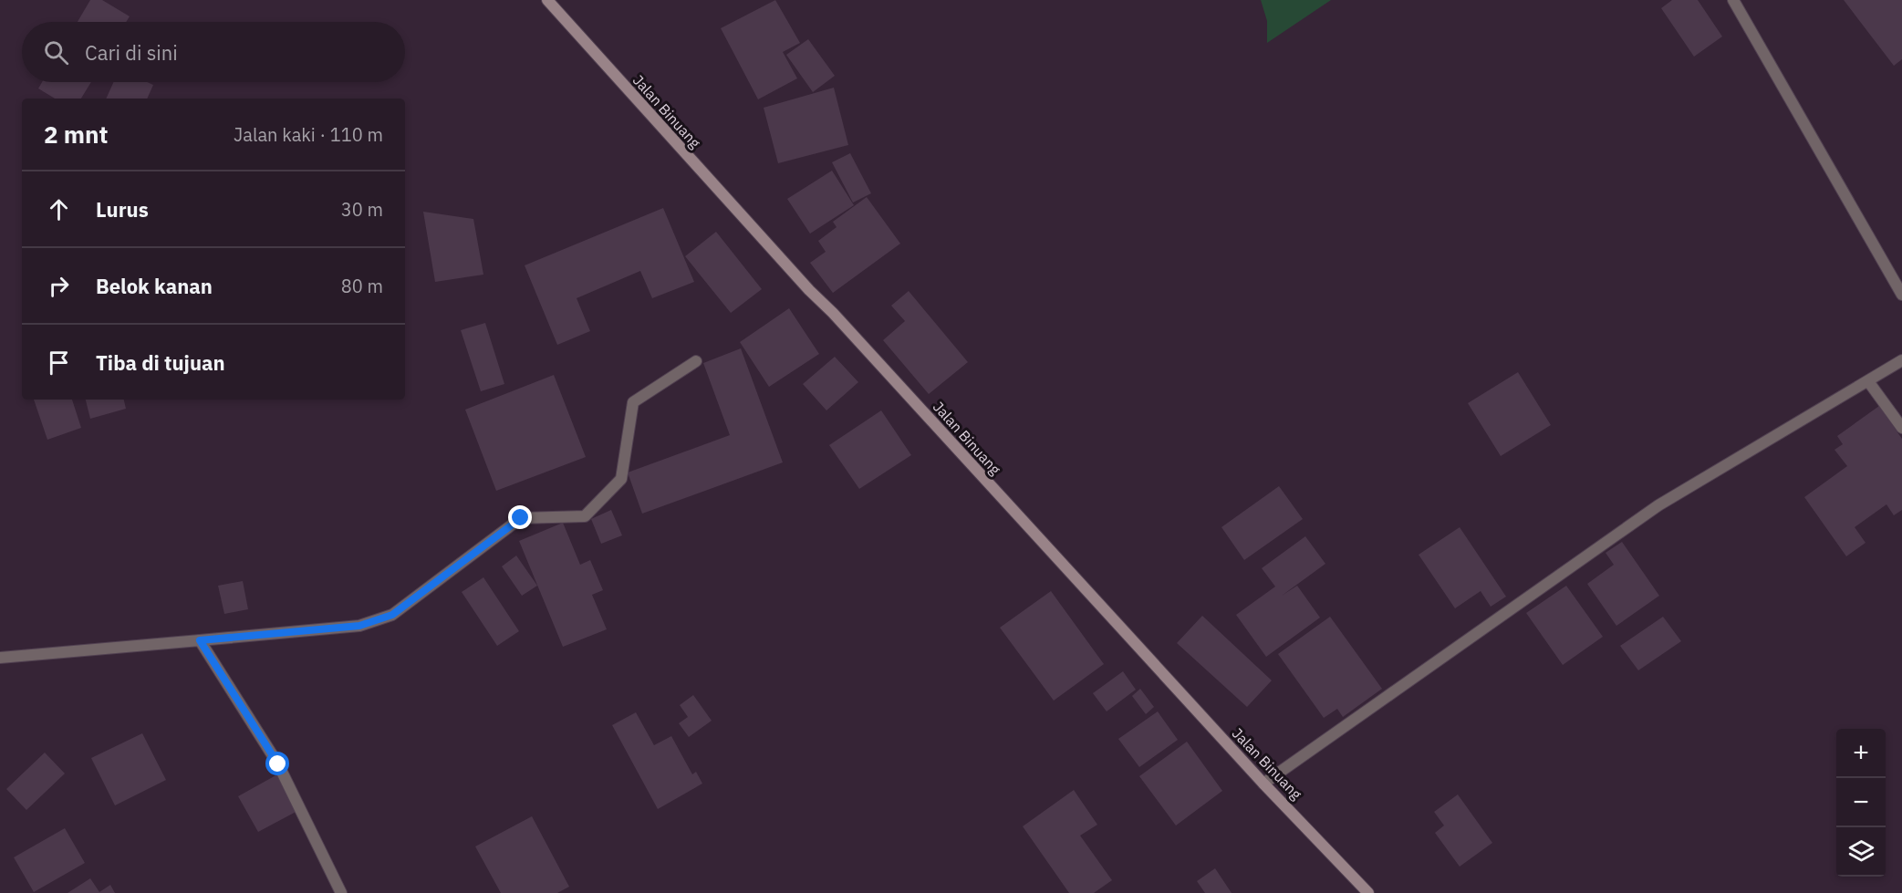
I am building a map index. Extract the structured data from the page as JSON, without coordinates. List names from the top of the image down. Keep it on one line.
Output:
{"streets":{"main road":["Jalan Binuang"]},"page":{"search":"Cari di sini","heading":["2 mnt","Jalan kaki · 110 m"],"list":[["Lurus","30 m"],["Belok kanan","80 m"],"Tiba di tujuan"],"map_buttons":["+","−"]}}
